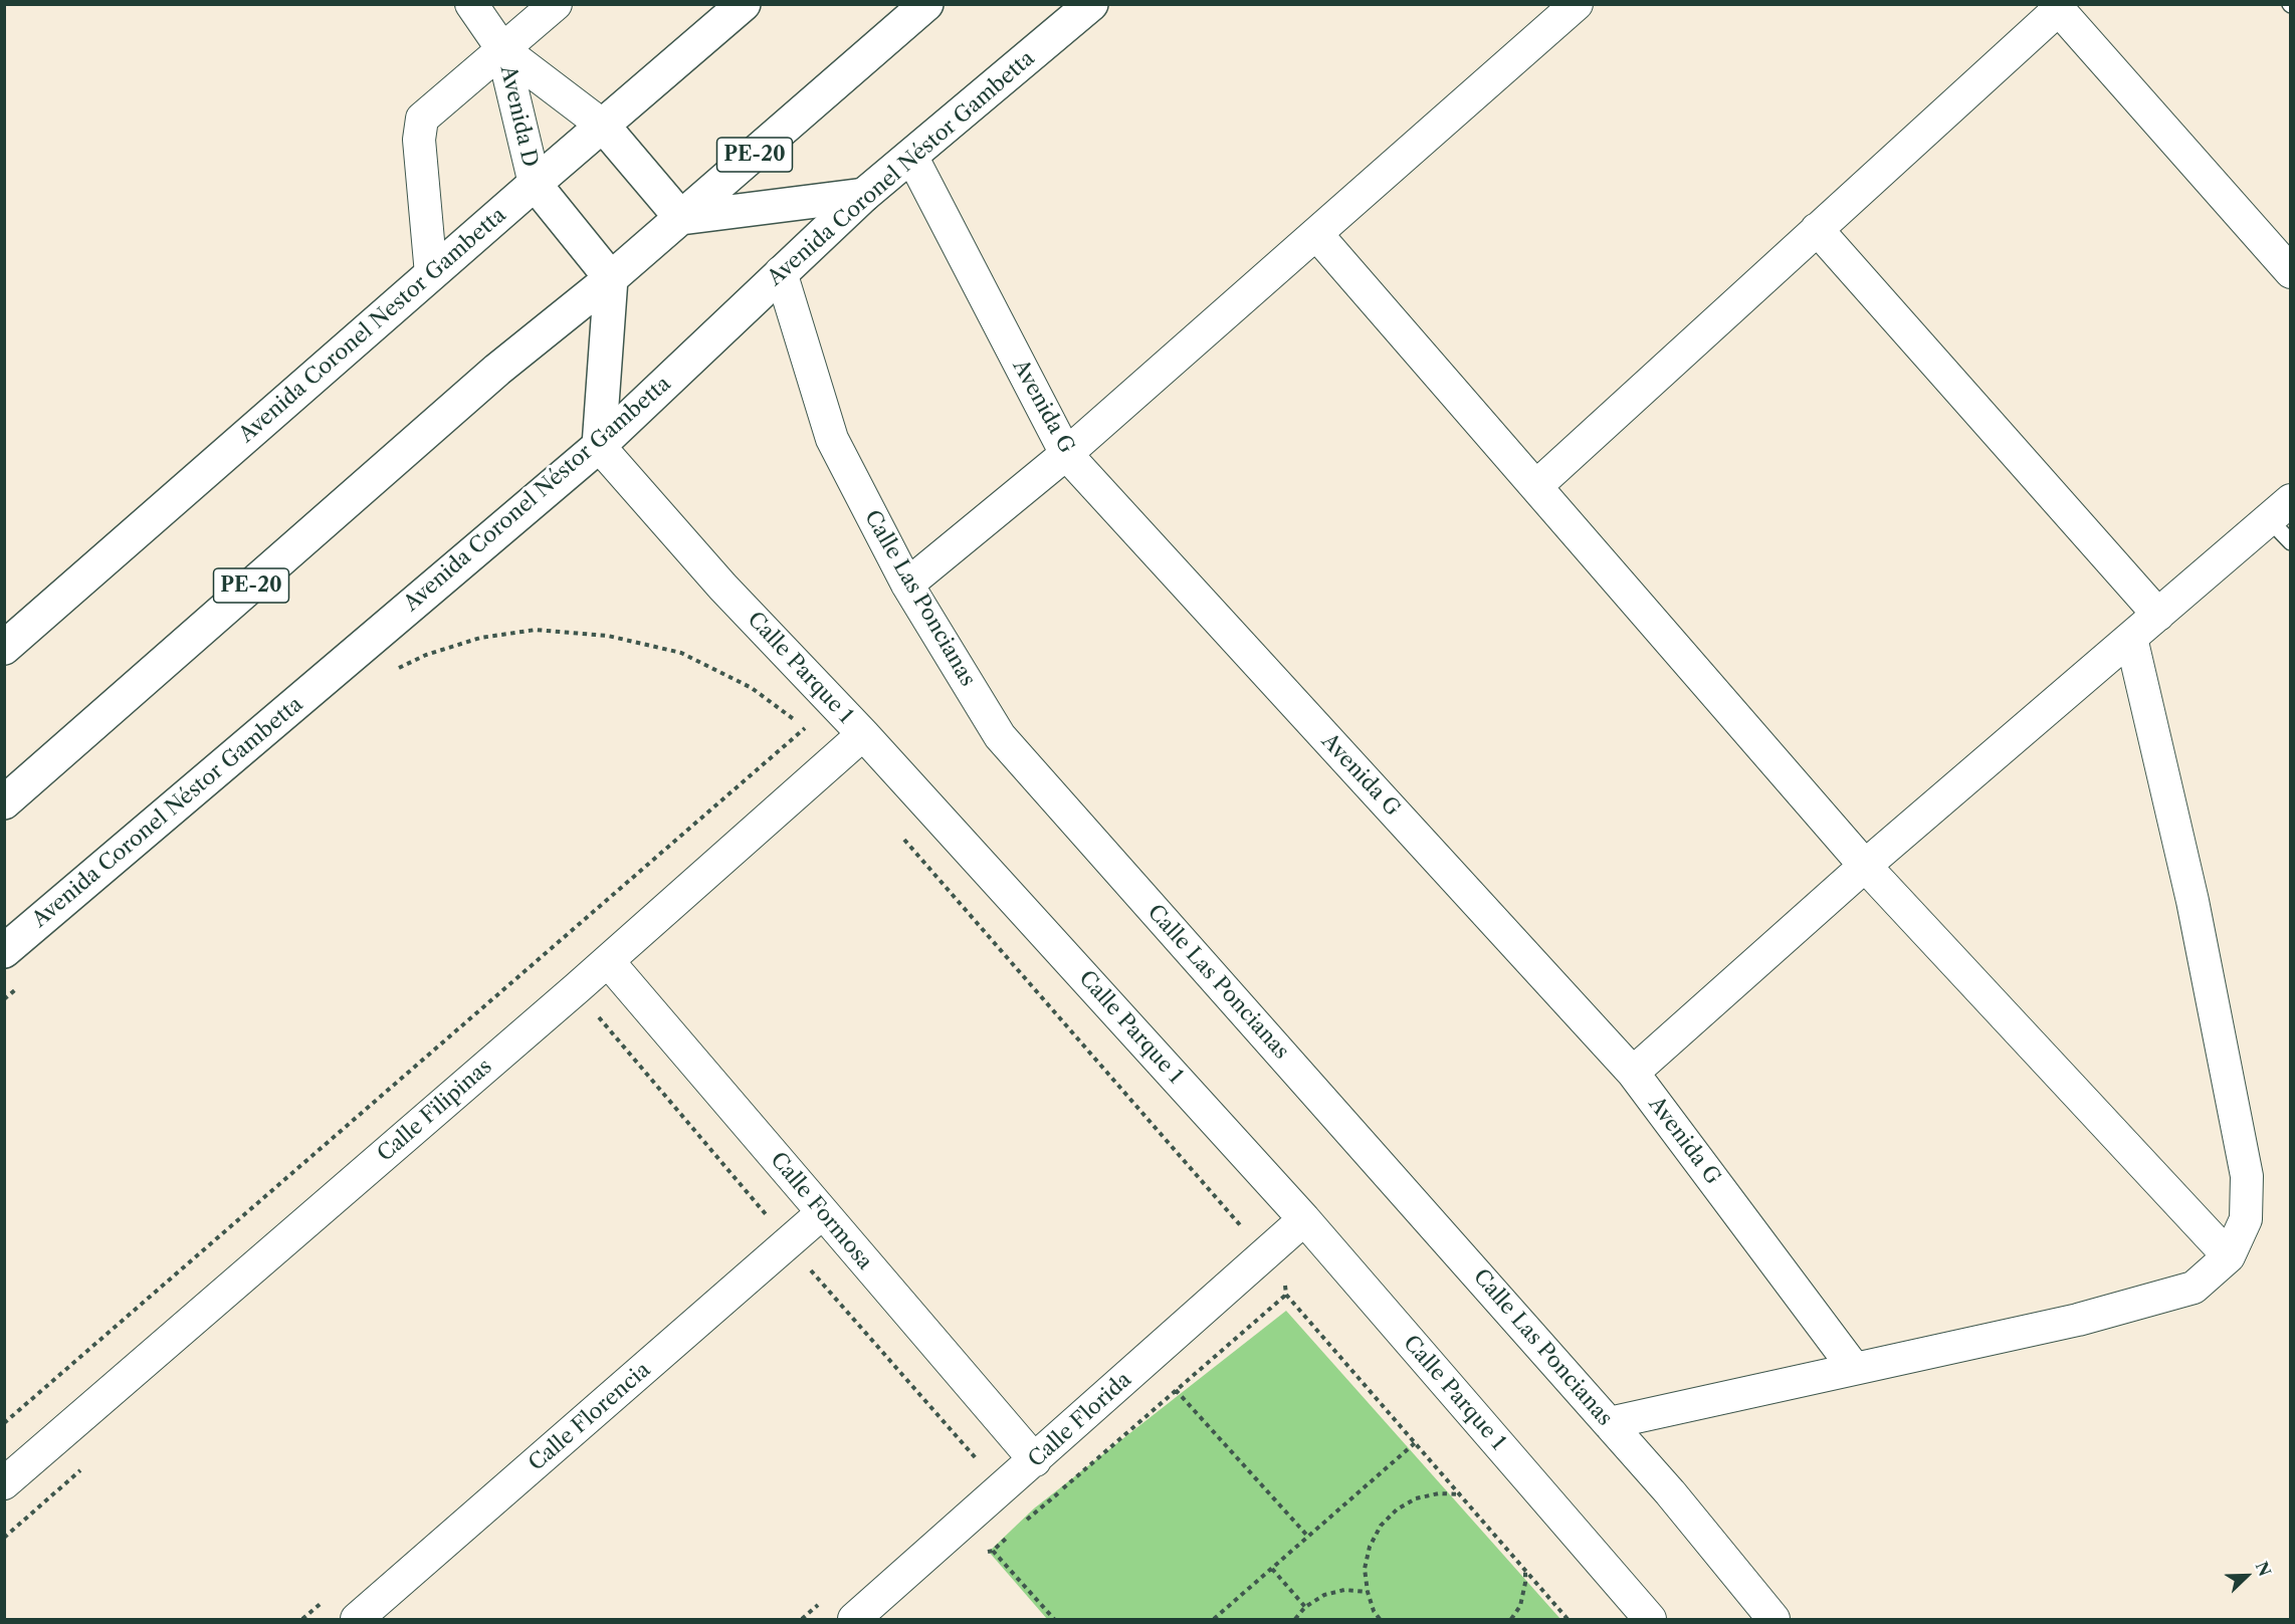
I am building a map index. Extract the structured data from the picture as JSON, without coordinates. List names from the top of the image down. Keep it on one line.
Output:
{"streets":{"main road":["PE-20","Avenida Coronel Néstor Gambetta","Avenida Coronel Nestor Gambetta"],"street":["Avenida D","Avenida G","Calle Las Poncianas","Calle Parque 1","Calle Filipinas","Calle Formosa","Calle Florencia","Calle Florida"]},"crossings":[["Avenida D","Avenida Coronel Nestor Gambetta"],["Avenida Coronel Néstor Gambetta","Avenida G"],["Avenida Coronel Néstor Gambetta","Calle Las Poncianas"],["Avenida Coronel Néstor Gambetta","Calle Parque 1"],["Calle Parque 1","Calle Filipinas"],["Calle Parque 1","Calle Florida"],["Calle Filipinas","Calle Formosa"],["Calle Formosa","Calle Florencia"],["Calle Formosa","Calle Florida"]],"north":"top right"}
